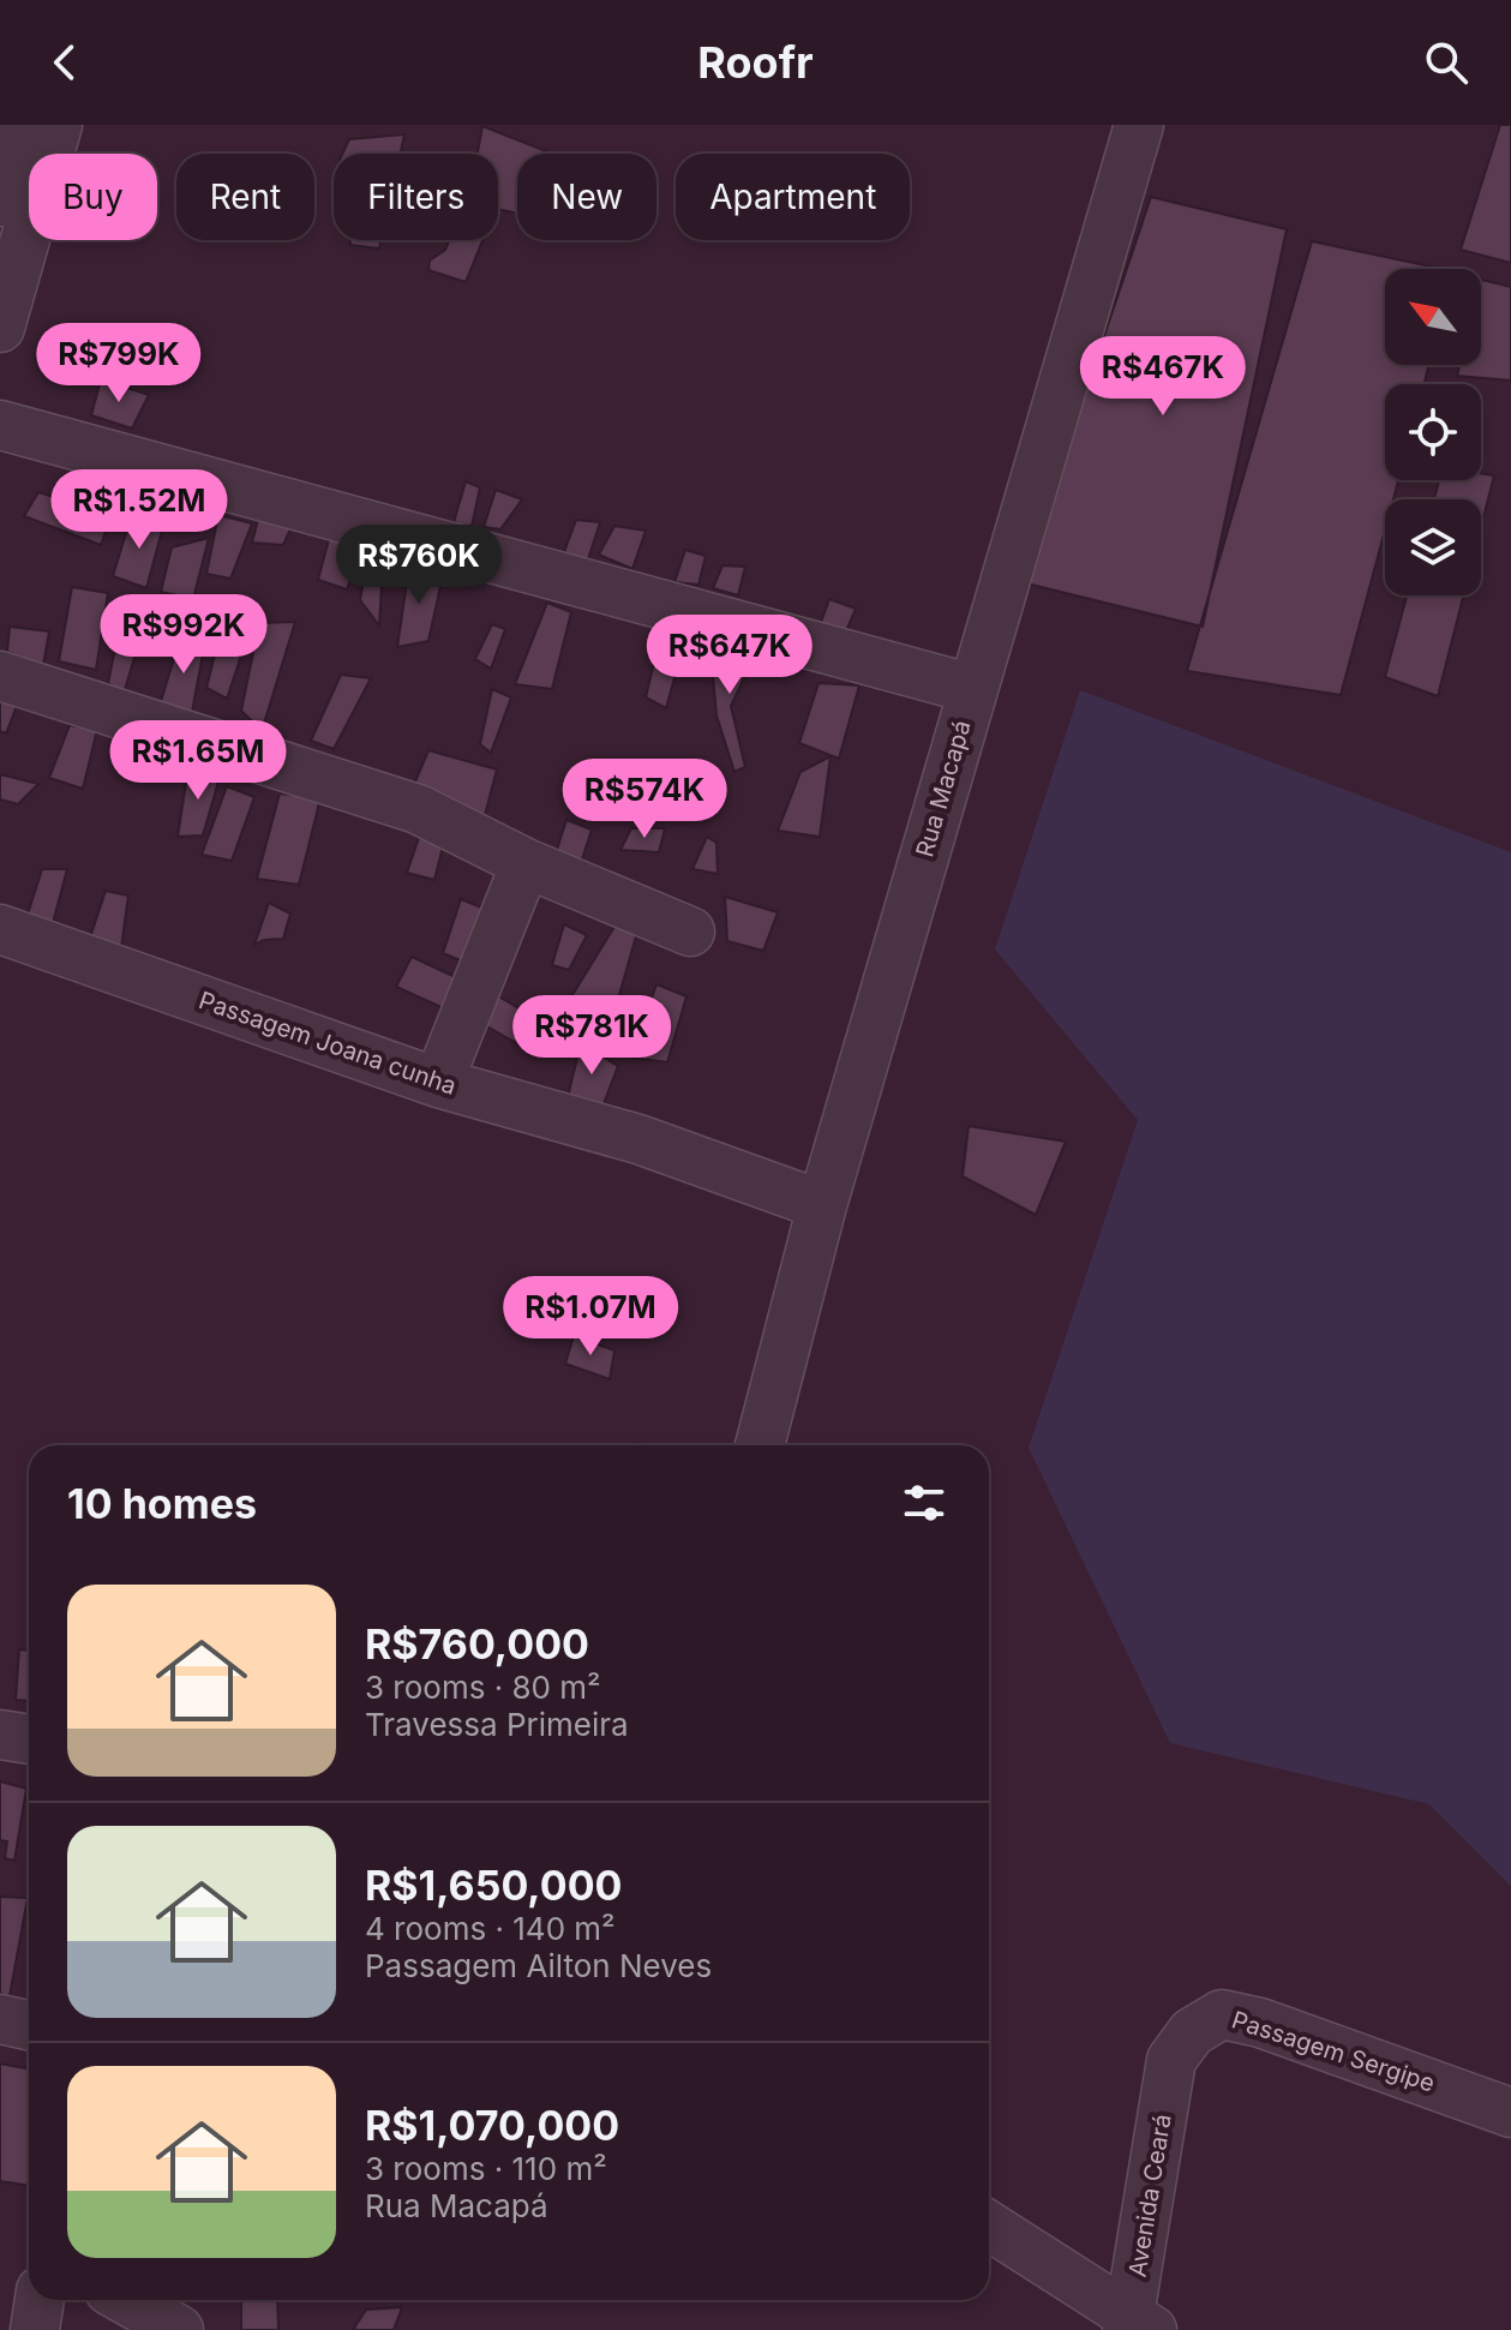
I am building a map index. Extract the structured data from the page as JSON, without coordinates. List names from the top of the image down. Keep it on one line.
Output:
{"streets":{"street":["Rua Macapá","Passagem Joana cunha","Passagem Sergipe","Avenida Ceará"]},"crossings":[["Rua Macapá","Passagem Joana cunha"],["Passagem Sergipe","Avenida Ceará"]],"north":"top left","page":{"header":"Roofr","chip":["Buy","Rent","Filters","New","Apartment"],"price":["R$799K","R$467K","R$1.52M","R$760K","R$992K","R$647K","R$1.65M","R$574K","R$781K","R$1.07M"],"heading":"10 homes","list":[{"name":"R$760,000","note":"3 rooms · 80 m² · Travessa Primeira"},{"name":"R$1,650,000","note":"4 rooms · 140 m² · Passagem Ailton Neves"},{"name":"R$1,070,000","note":"3 rooms · 110 m² · Rua Macapá"}]}}
